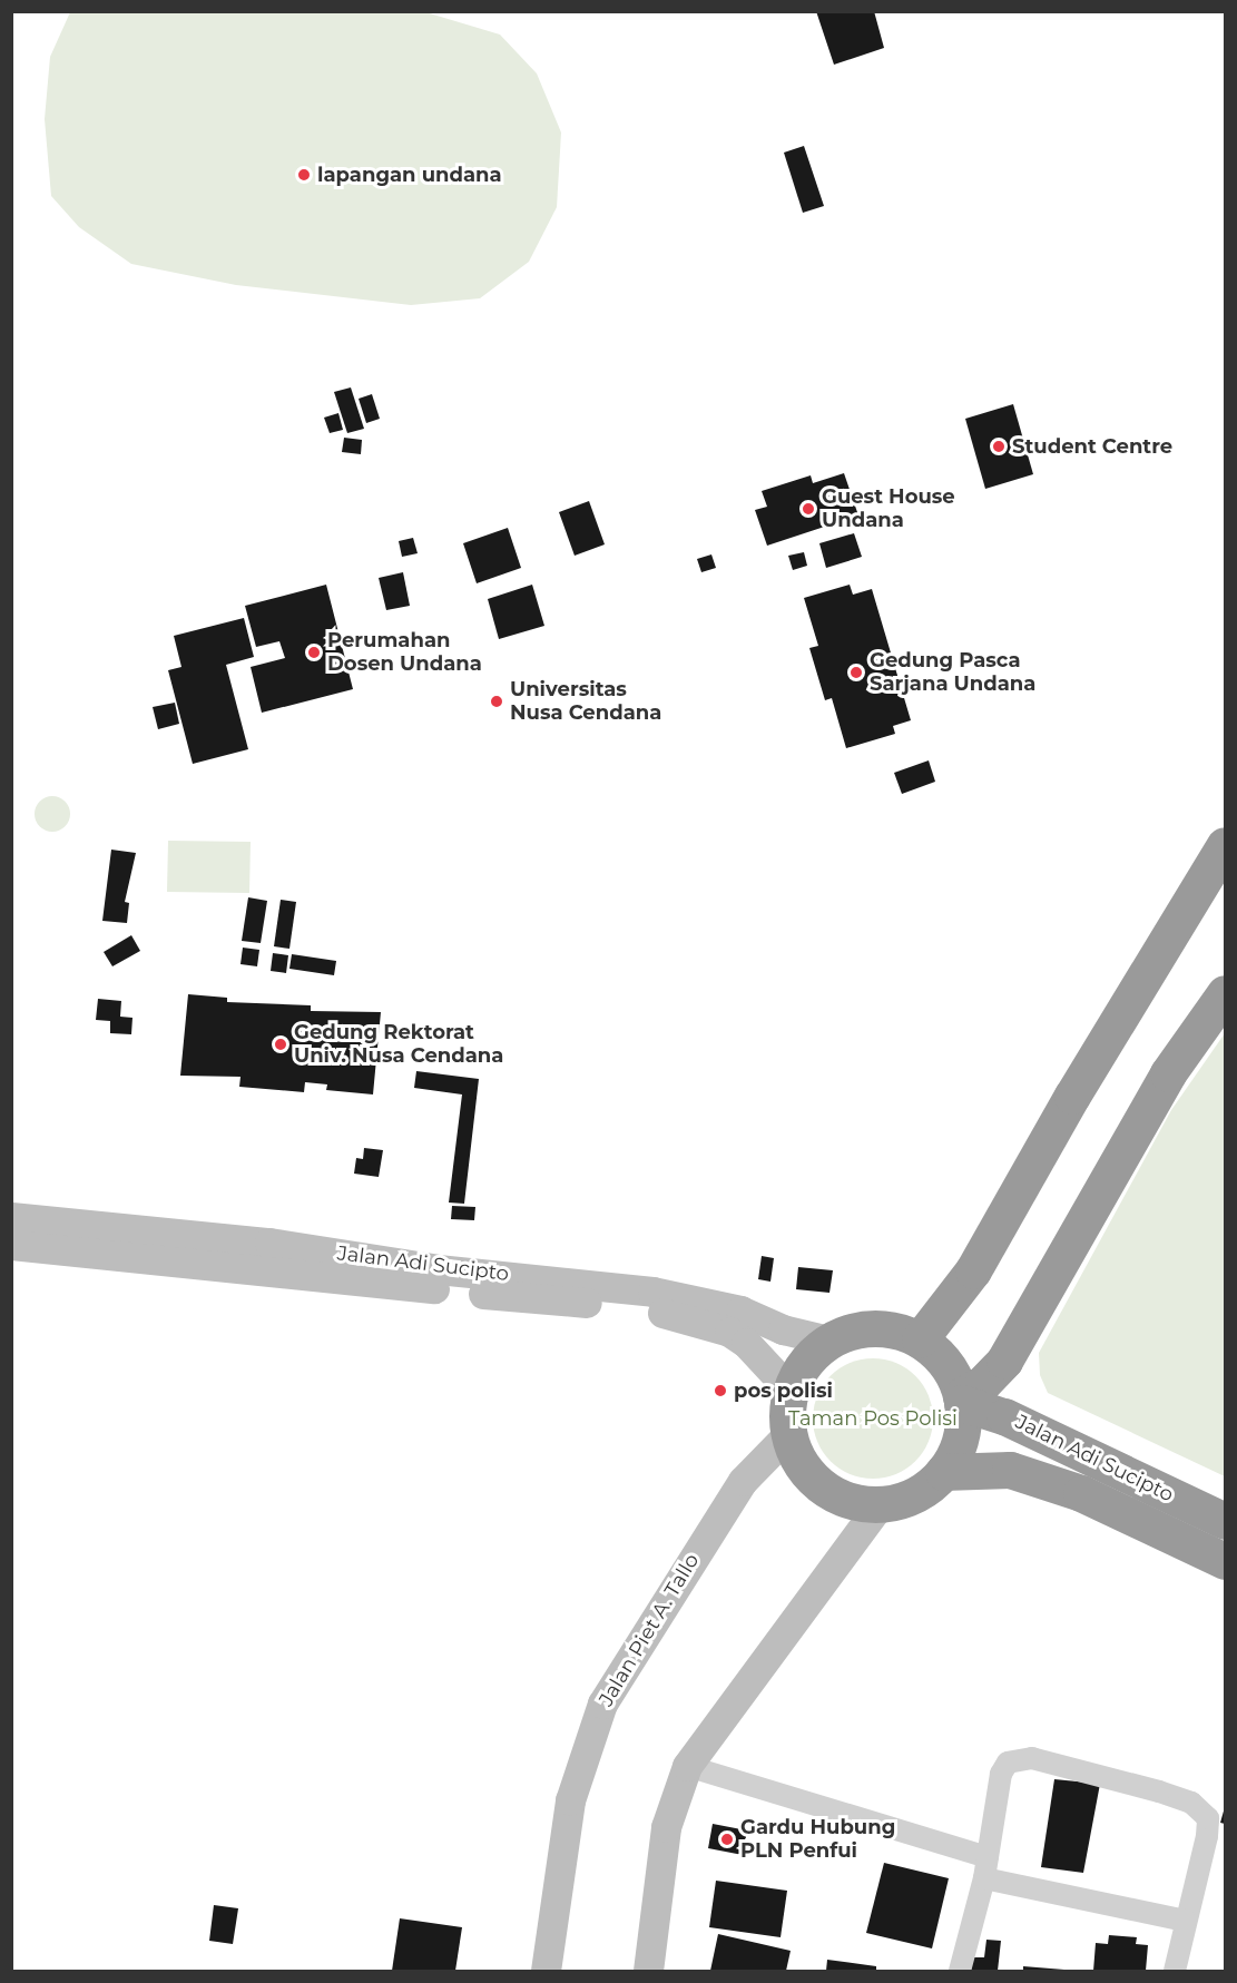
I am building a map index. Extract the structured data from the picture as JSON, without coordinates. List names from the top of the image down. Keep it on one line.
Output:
{"streets":{"highway":["Jalan Adi Sucipto"],"main road":["Jalan Piet A. Tallo"]},"crossings":[["Jalan Adi Sucipto","Jalan Piet A. Tallo"]],"parks":["Taman Pos Polisi"],"places":["lapangan undana","Student Centre","Guest House Undana","Perumahan Dosen Undana","Gedung Pasca Sarjana Undana","Universitas Nusa Cendana","Gedung Rektorat Univ. Nusa Cendana","pos polisi","Gardu Hubung PLN Penfui"]}
